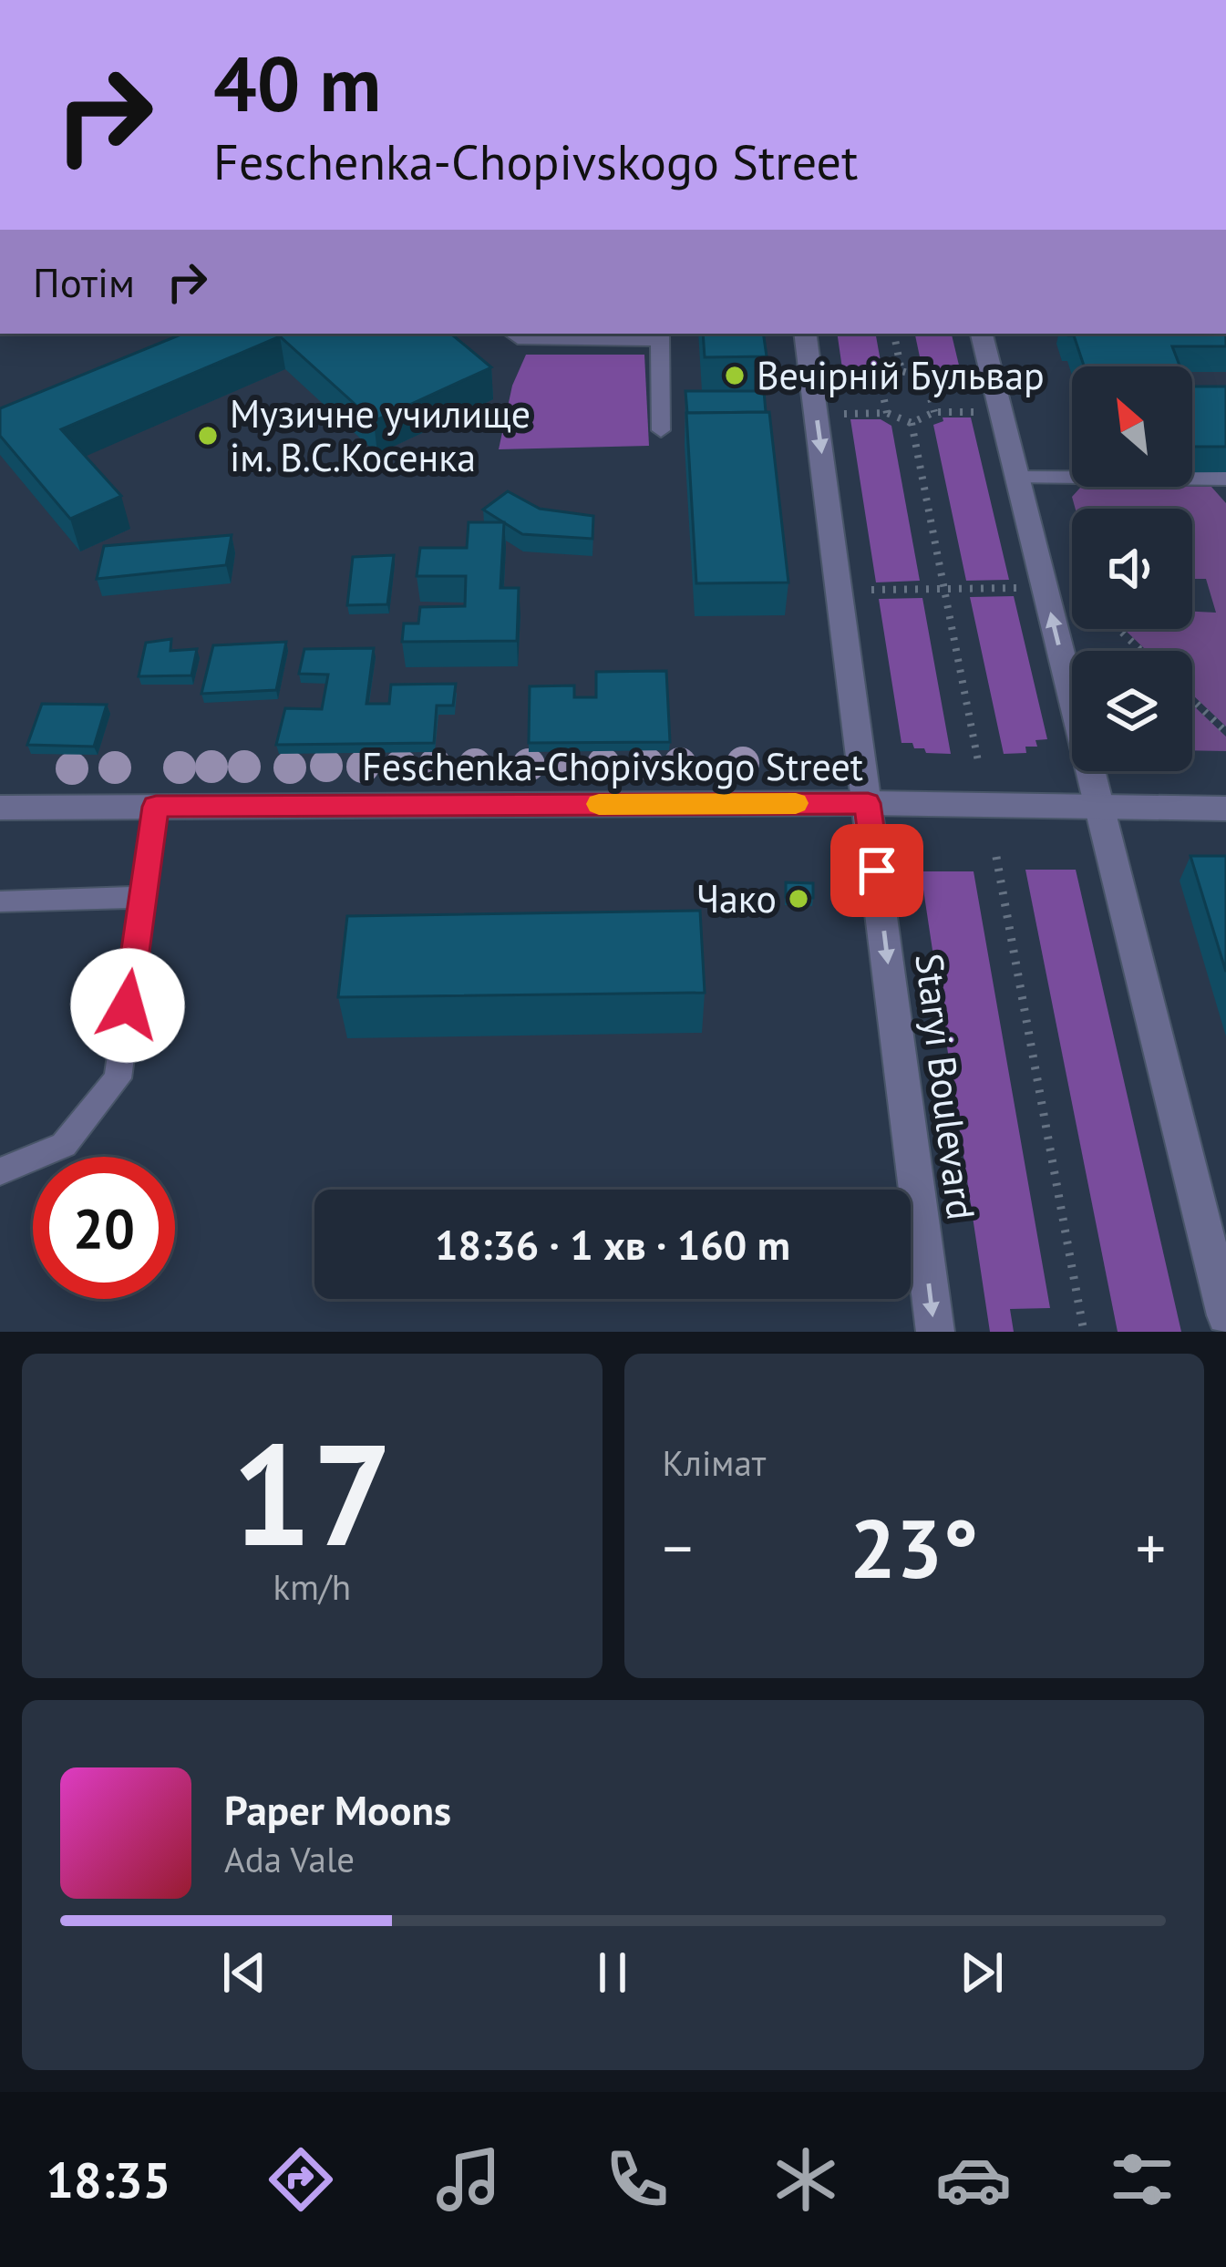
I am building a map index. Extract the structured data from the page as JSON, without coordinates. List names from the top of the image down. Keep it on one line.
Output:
{"streets":{"street":["Feschenka-Chopivskogo Street","Staryi Boulevard"]},"crossings":[["Feschenka-Chopivskogo Street","Staryi Boulevard"]],"places":["Вечірній Бульвар","Музичне училище ім. В.С.Косенка","Чако"],"north":"top left","page":{"turn":["40 m","Feschenka-Chopivskogo Street"],"then":"Потім","limit":"20","trip":"18:36 · 1 хв · 160 m","tile":[["17","km/h"],"Клімат"],"heat":["−","23°","+"],"song":["Paper Moons","Ada Vale"],"tabs":"18:35"}}
